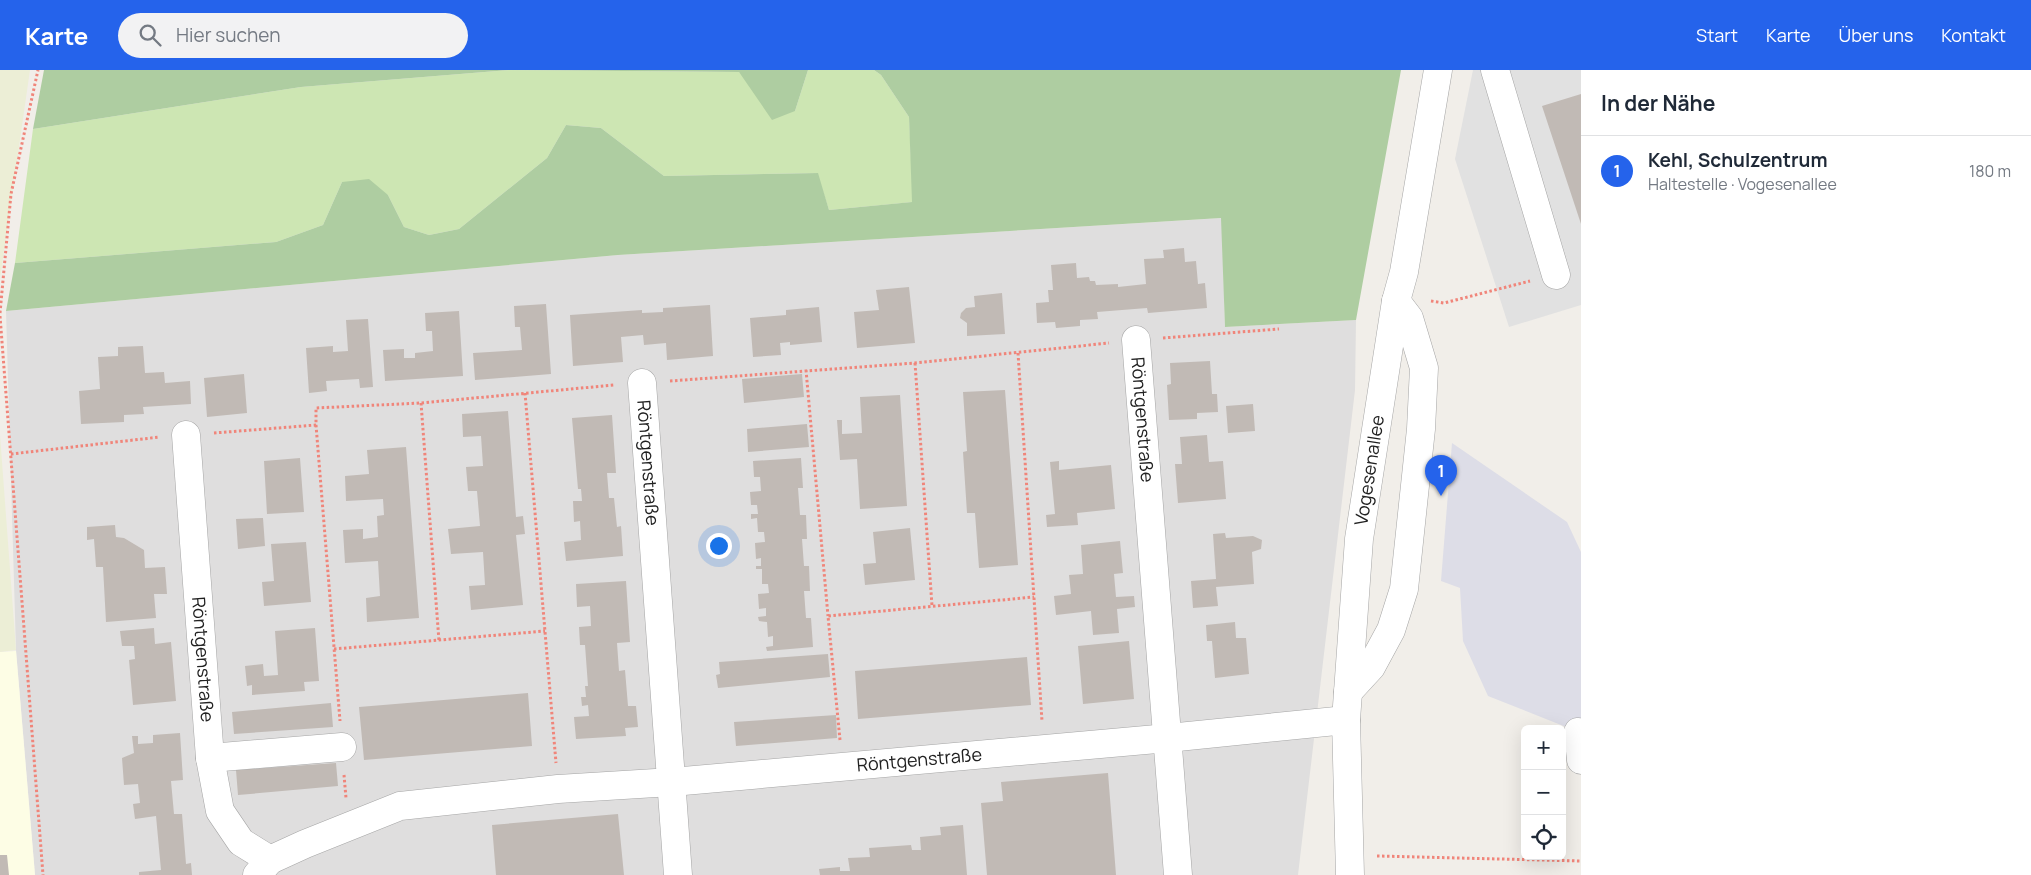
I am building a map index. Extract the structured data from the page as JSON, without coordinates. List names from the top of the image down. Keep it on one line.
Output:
{"streets":{"street":["Röntgenstraße","Vogesenallee"]},"crossings":[["Röntgenstraße","Vogesenallee"]],"page":{"header":"Karte","search":"Hier suchen","nav":["Start","Karte","Über uns","Kontakt"],"heading":"In der Nähe","list":[{"mark":"1","name":"Kehl, Schulzentrum","note":"Haltestelle · Vogesenallee","value":"180 m"}],"pins":"1","map_buttons":["+","−"]}}
